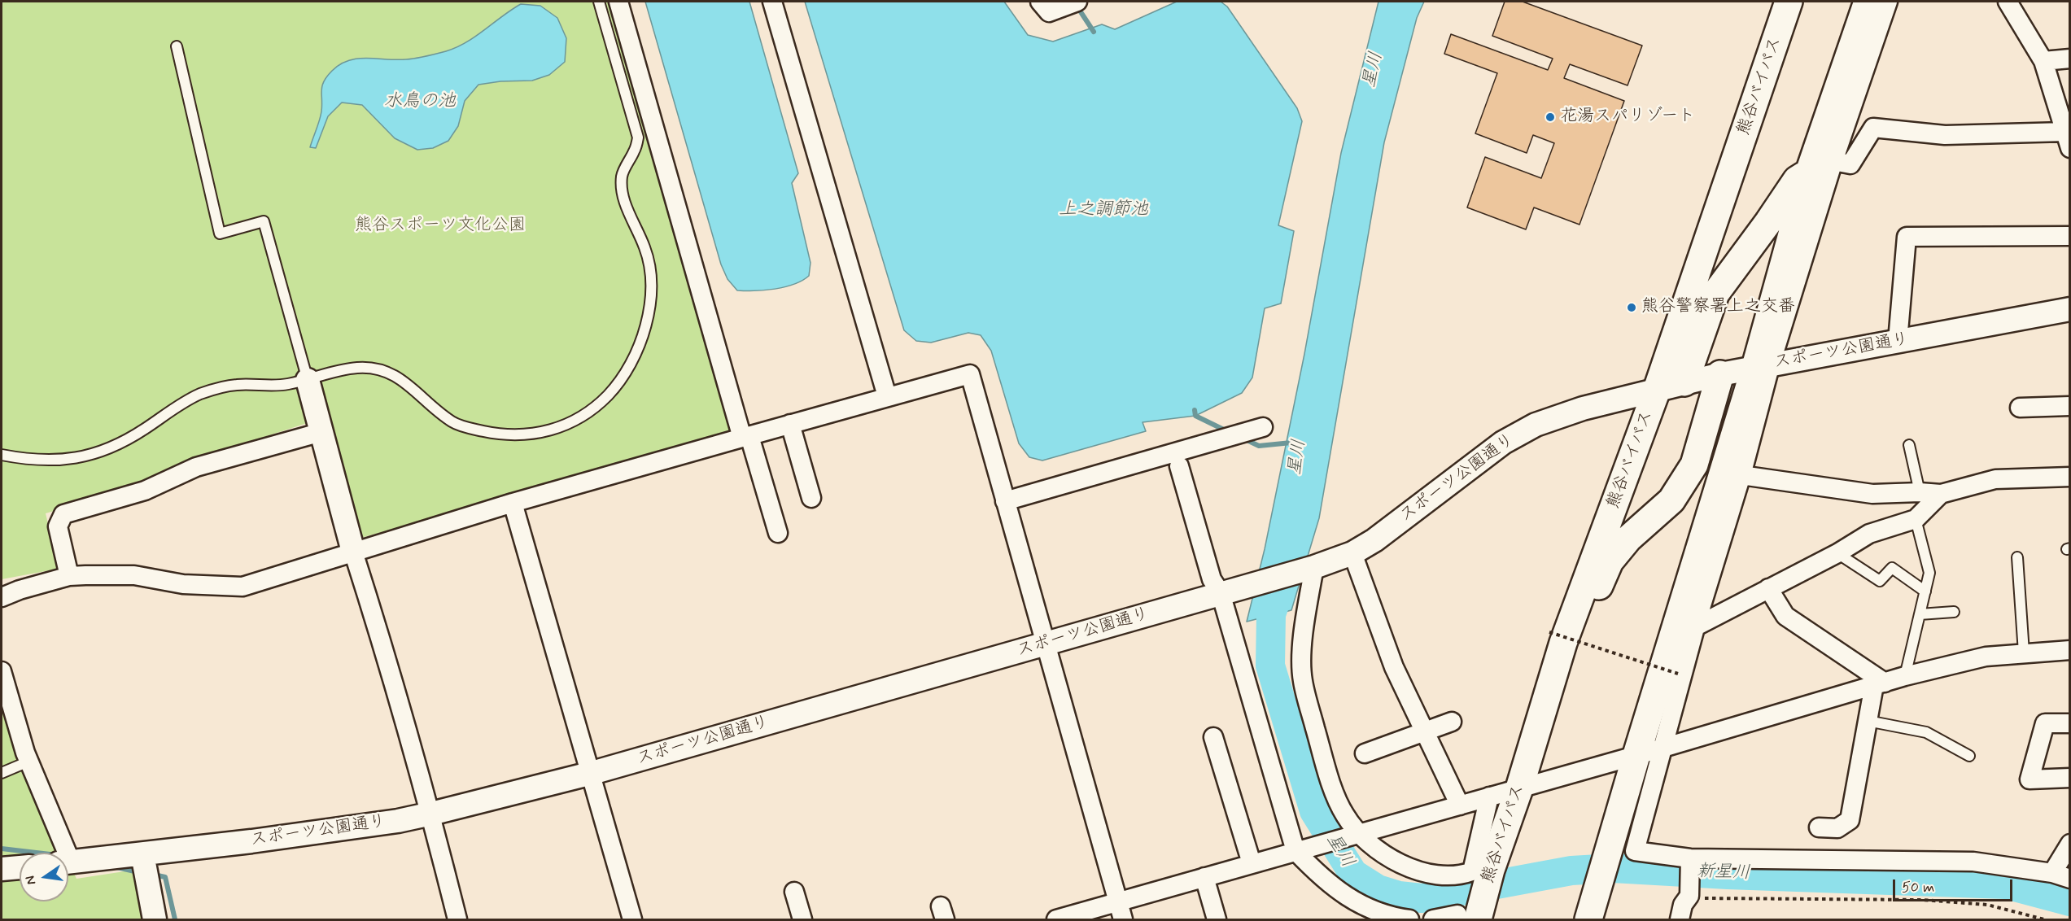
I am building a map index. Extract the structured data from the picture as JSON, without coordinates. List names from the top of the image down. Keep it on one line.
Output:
{"streets":{"highway":["熊谷バイパス"],"street":["スポーツ公園通り"]},"crossings":[["熊谷バイパス","スポーツ公園通り"]],"water":["星川","水鳥の池","上之調節池","新星川"],"parks":["熊谷スポーツ文化公園"],"places":["花湯スパリゾート","熊谷警察署上之交番"],"scale_bar":"50 m","north":"left"}
